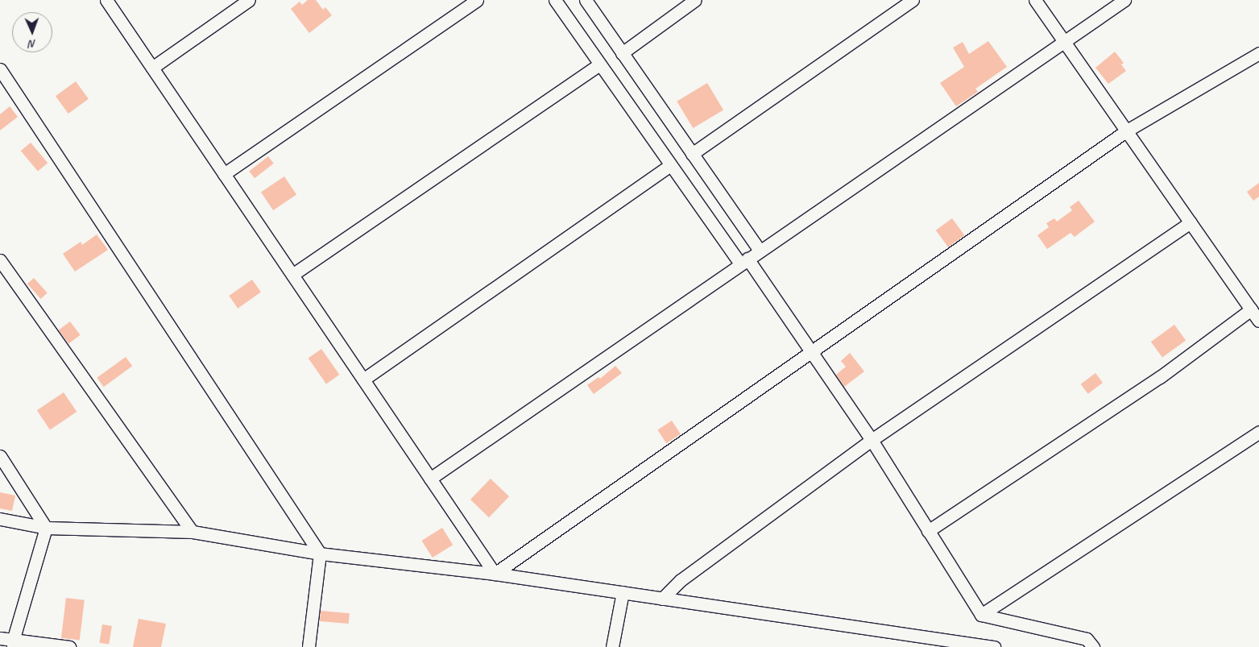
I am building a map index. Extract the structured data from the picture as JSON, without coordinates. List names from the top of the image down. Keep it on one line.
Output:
{"north":"bottom"}
